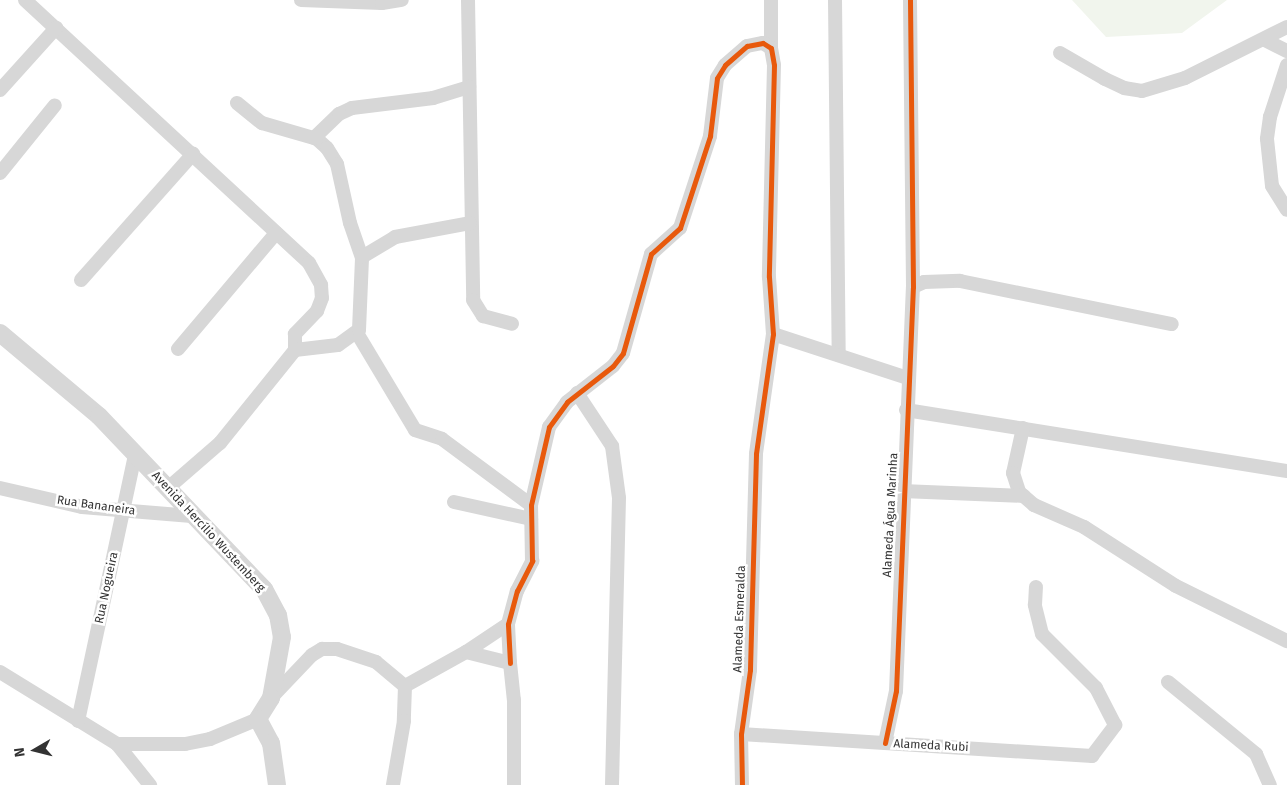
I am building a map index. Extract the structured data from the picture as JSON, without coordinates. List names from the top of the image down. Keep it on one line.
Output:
{"streets":{"street":["Rua Bananeira","Alameda Água Marinha","Avenida Hercílio Wustemberg","Rua Nogueira","Alameda Esmeralda","Alameda Rubi"]},"crossings":[["Rua Bananeira","Avenida Hercílio Wustemberg"],["Rua Bananeira","Rua Nogueira"],["Alameda Água Marinha","Alameda Rubi"],["Avenida Hercílio Wustemberg","Rua Nogueira"],["Alameda Esmeralda","Alameda Rubi"]],"north":"left"}
